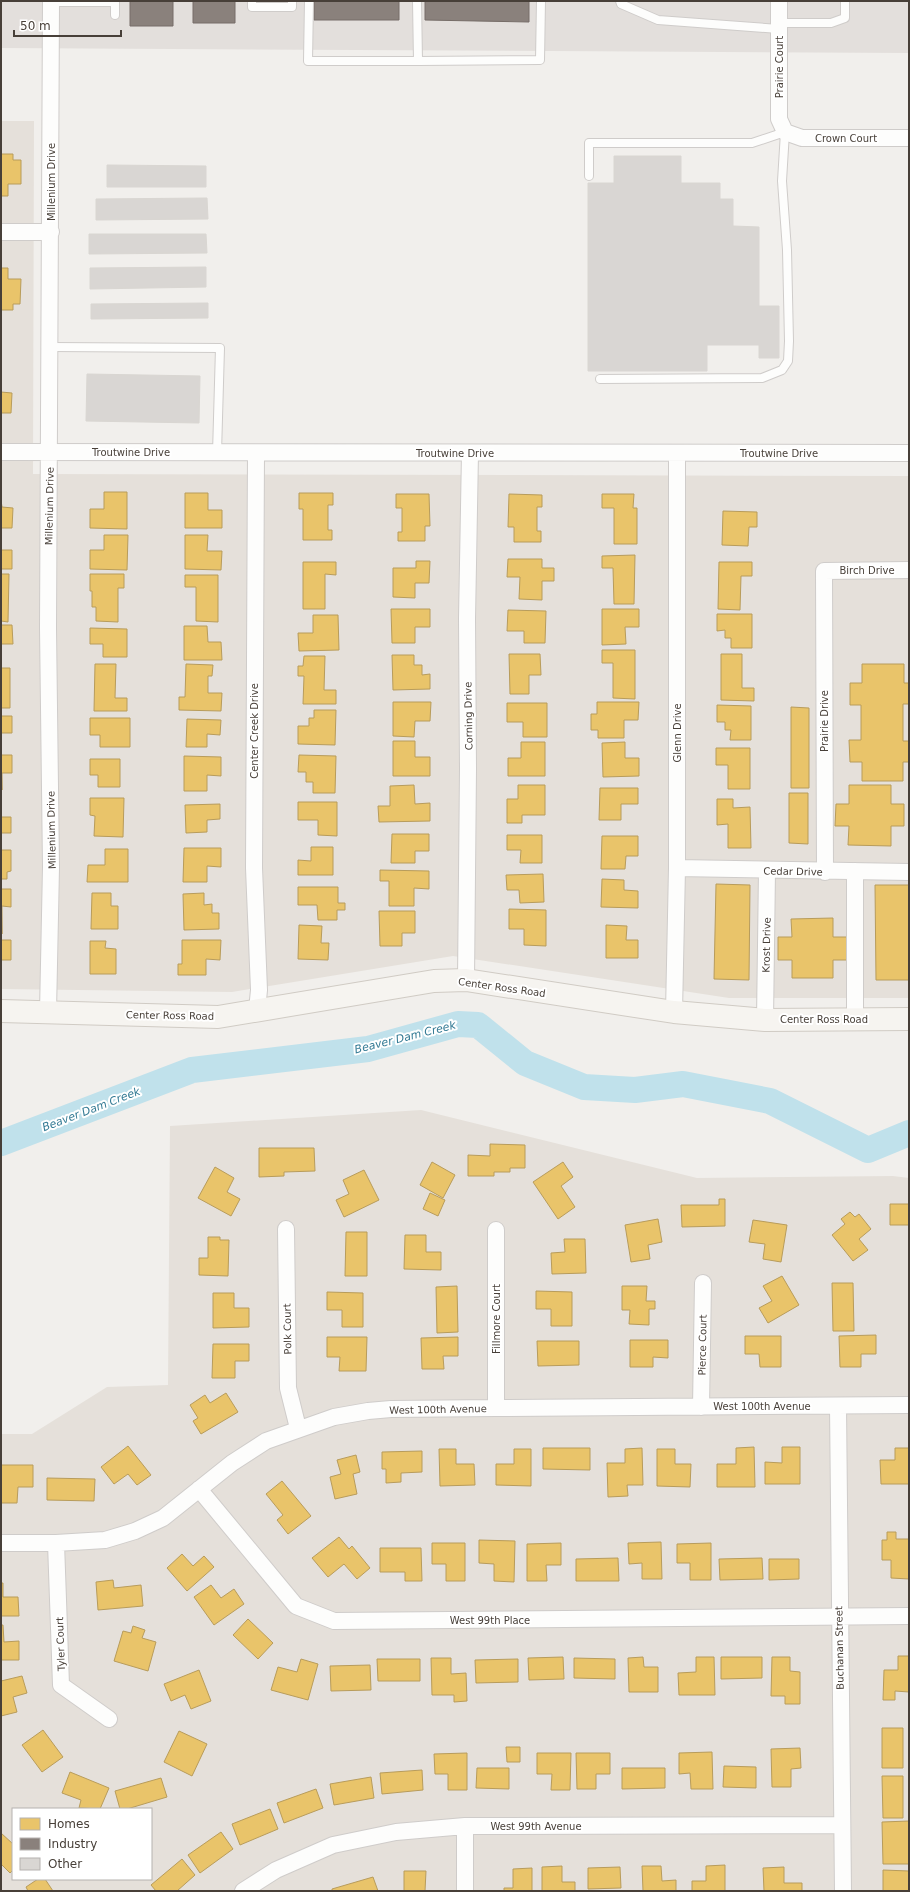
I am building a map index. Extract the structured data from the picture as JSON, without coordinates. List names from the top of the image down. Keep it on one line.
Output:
{"streets":{"street":["Prairie Court","Crown Court","Millenium Drive","Troutwine Drive","Birch Drive","Corning Drive","Prairie Drive","Center Creek Drive","Glenn Drive","Cedar Drive","Krost Drive","Center Ross Road","Fillmore Court","Polk Court","Pierce Court","West 100th Avenue","West 99th Place","Tyler Court","Buchanan Street","West 99th Avenue"]},"crossings":[["Prairie Court","Crown Court"],["Millenium Drive","Troutwine Drive"],["Millenium Drive","Center Ross Road"],["Troutwine Drive","Corning Drive"],["Troutwine Drive","Center Creek Drive"],["Troutwine Drive","Glenn Drive"],["Birch Drive","Prairie Drive"],["Corning Drive","Center Ross Road"],["Prairie Drive","Cedar Drive"],["Center Creek Drive","Center Ross Road"],["Glenn Drive","Cedar Drive"],["Glenn Drive","Center Ross Road"],["Cedar Drive","Krost Drive"],["Krost Drive","Center Ross Road"],["Fillmore Court","West 100th Avenue"],["Polk Court","West 100th Avenue"],["Pierce Court","West 100th Avenue"],["West 100th Avenue","West 99th Place"],["West 100th Avenue","Tyler Court"],["West 100th Avenue","Buchanan Street"],["West 99th Place","Buchanan Street"],["Buchanan Street","West 99th Avenue"]],"water":["Beaver Dam Creek"],"legend":["Homes","Industry","Other"],"scale_bar":"50 m"}
